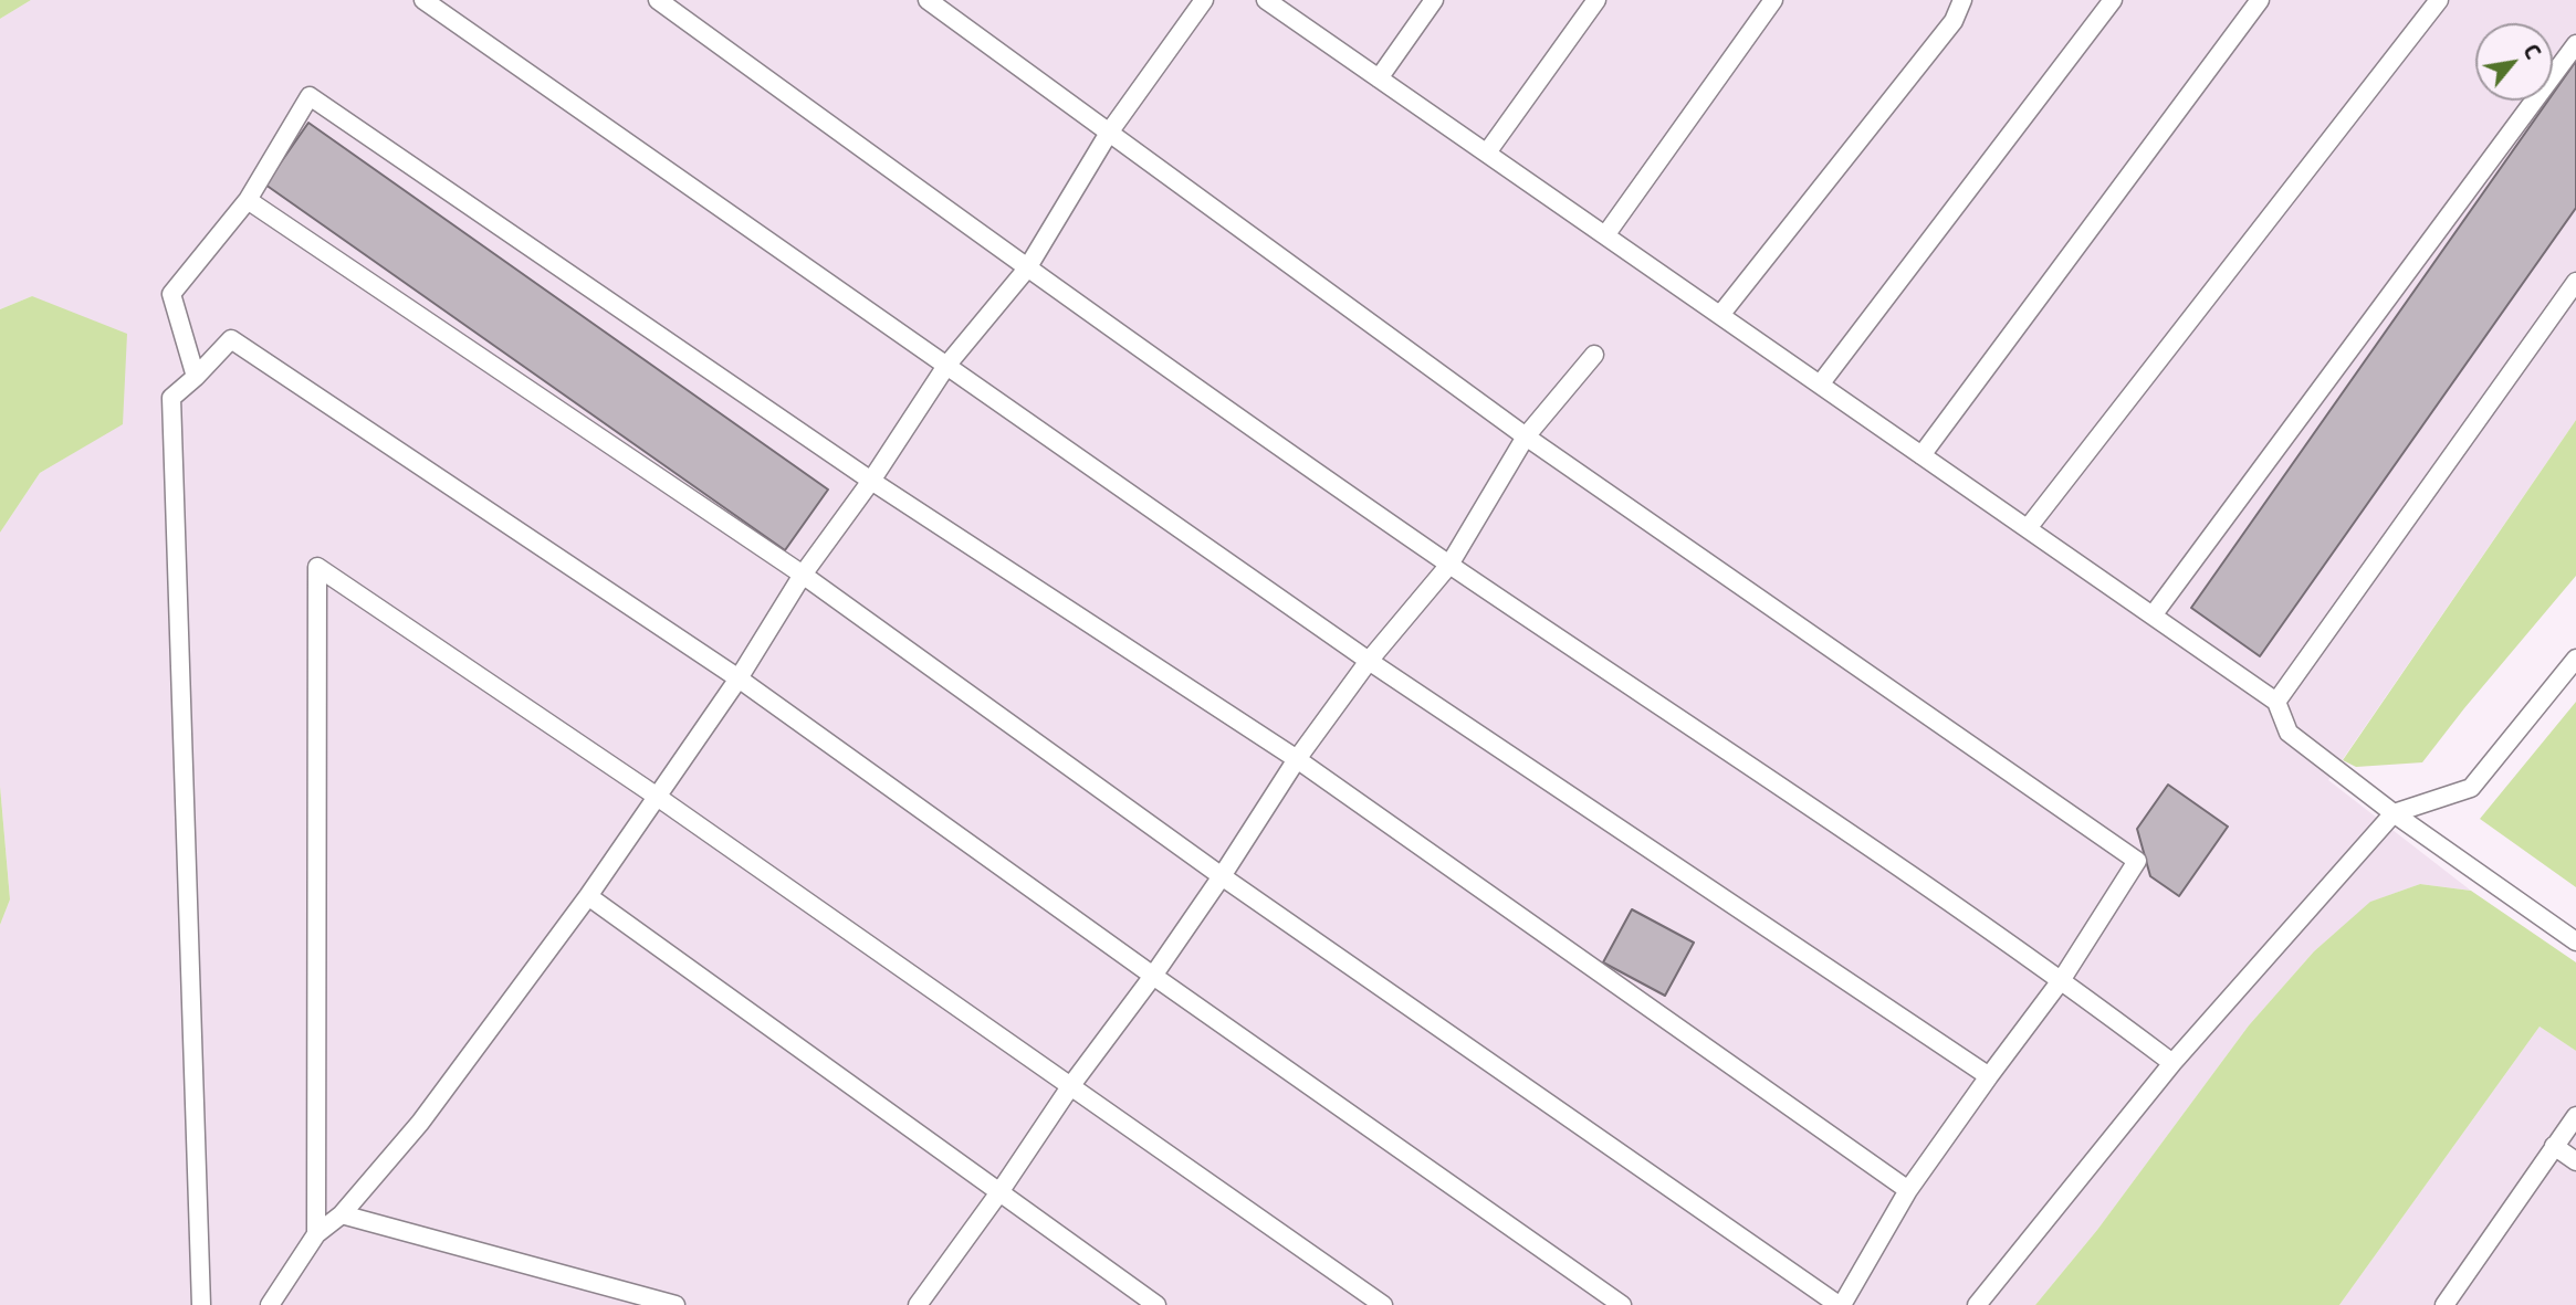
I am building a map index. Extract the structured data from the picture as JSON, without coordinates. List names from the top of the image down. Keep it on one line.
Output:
{"north":"top right"}
